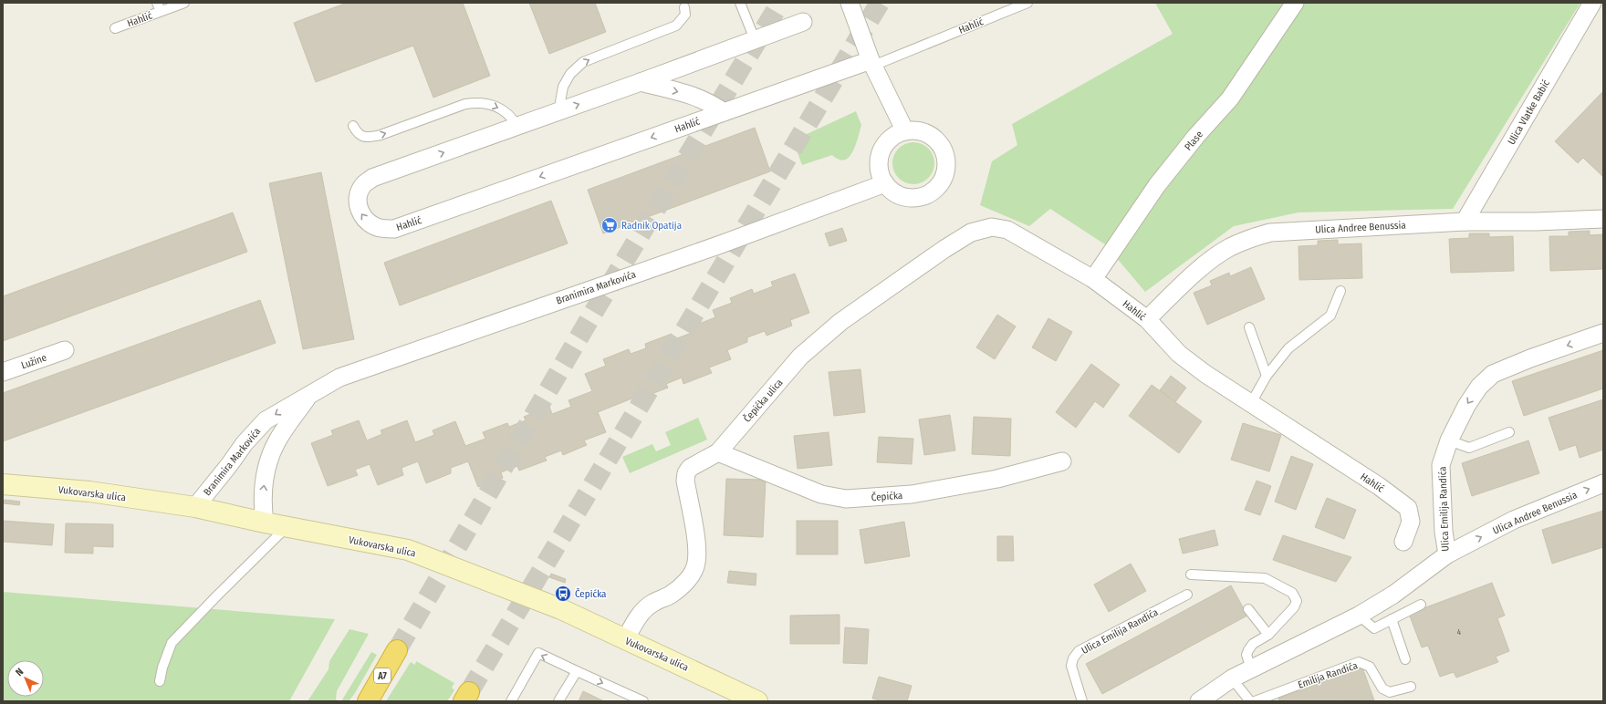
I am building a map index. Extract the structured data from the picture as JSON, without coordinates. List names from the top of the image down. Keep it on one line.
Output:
{"streets":{"highway":["A7"],"main road":["Vukovarska ulica"],"street":["Hahlić","Ulica Vlatke Babić","Plase","Ulica Andree Benussia","Branimira Markovića","Lužine","Čepićka ulica","Čepićka","Ulica Emilija Randića"],"lane":["Emilija Randića"]},"crossings":[["Hahlić","Plase"],["Hahlić","Ulica Andree Benussia"],["Hahlić","Čepićka ulica"],["Ulica Vlatke Babić","Ulica Andree Benussia"],["Ulica Andree Benussia","Ulica Emilija Randića"],["Branimira Markovića","Vukovarska ulica"],["Čepićka ulica","Vukovarska ulica"],["Čepićka ulica","Čepićka"]],"places":{"supermarket":["Radnik Opatija"],"bus stop":["Čepićka"]},"house_numbers":["4"],"north":"top left"}
